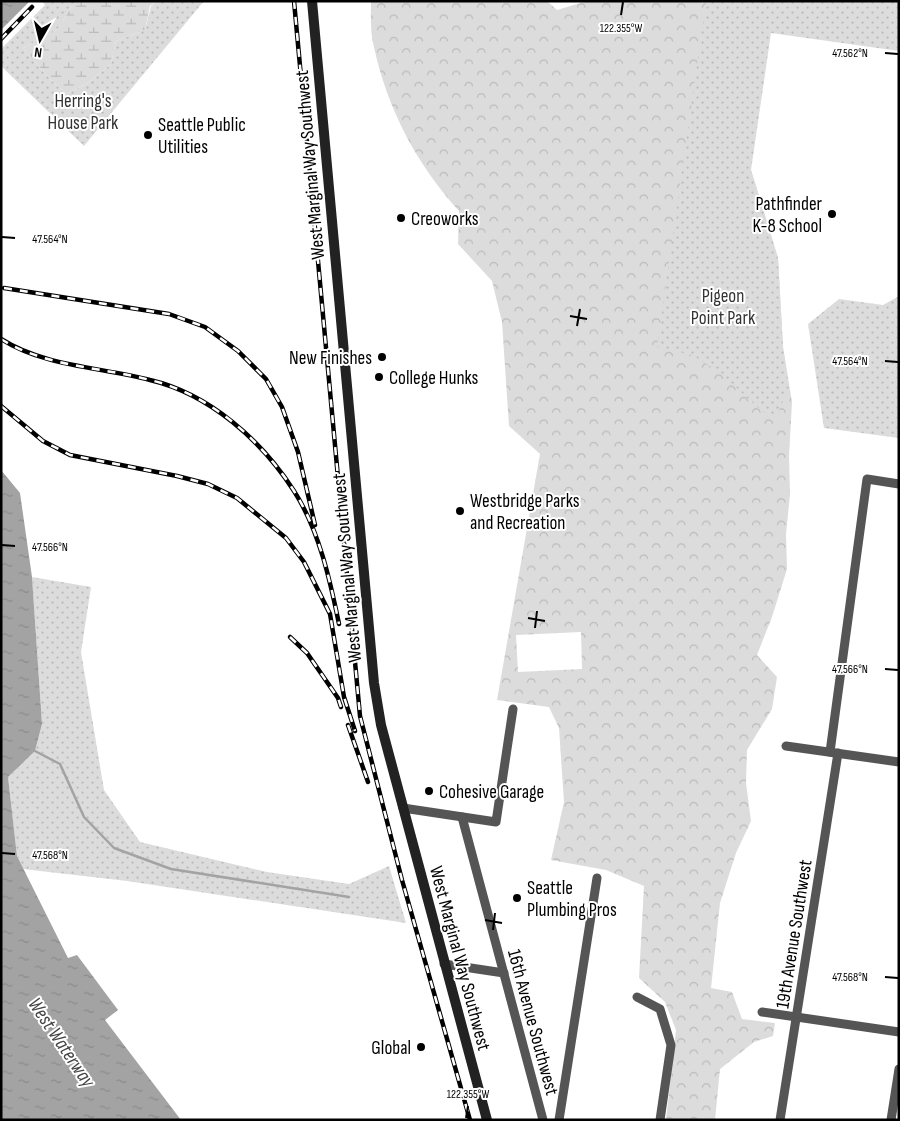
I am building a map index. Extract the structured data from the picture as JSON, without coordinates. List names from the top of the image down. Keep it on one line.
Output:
{"streets":{"main road":["West Marginal Way Southwest"],"street":["19th Avenue Southwest","16th Avenue Southwest"]},"water":["West Waterway"],"parks":["Herring's House Park","Pigeon Point Park"],"places":["Seattle Public Utilities","Pathfinder K-8 School","Creoworks","New Finishes","College Hunks","Westbridge Parks and Recreation","Cohesive Garage","Seattle Plumbing Pros","Global"],"north":"bottom","coordinates":["122.355°W","47.562°N","47.564°N","47.566°N","47.568°N"]}
